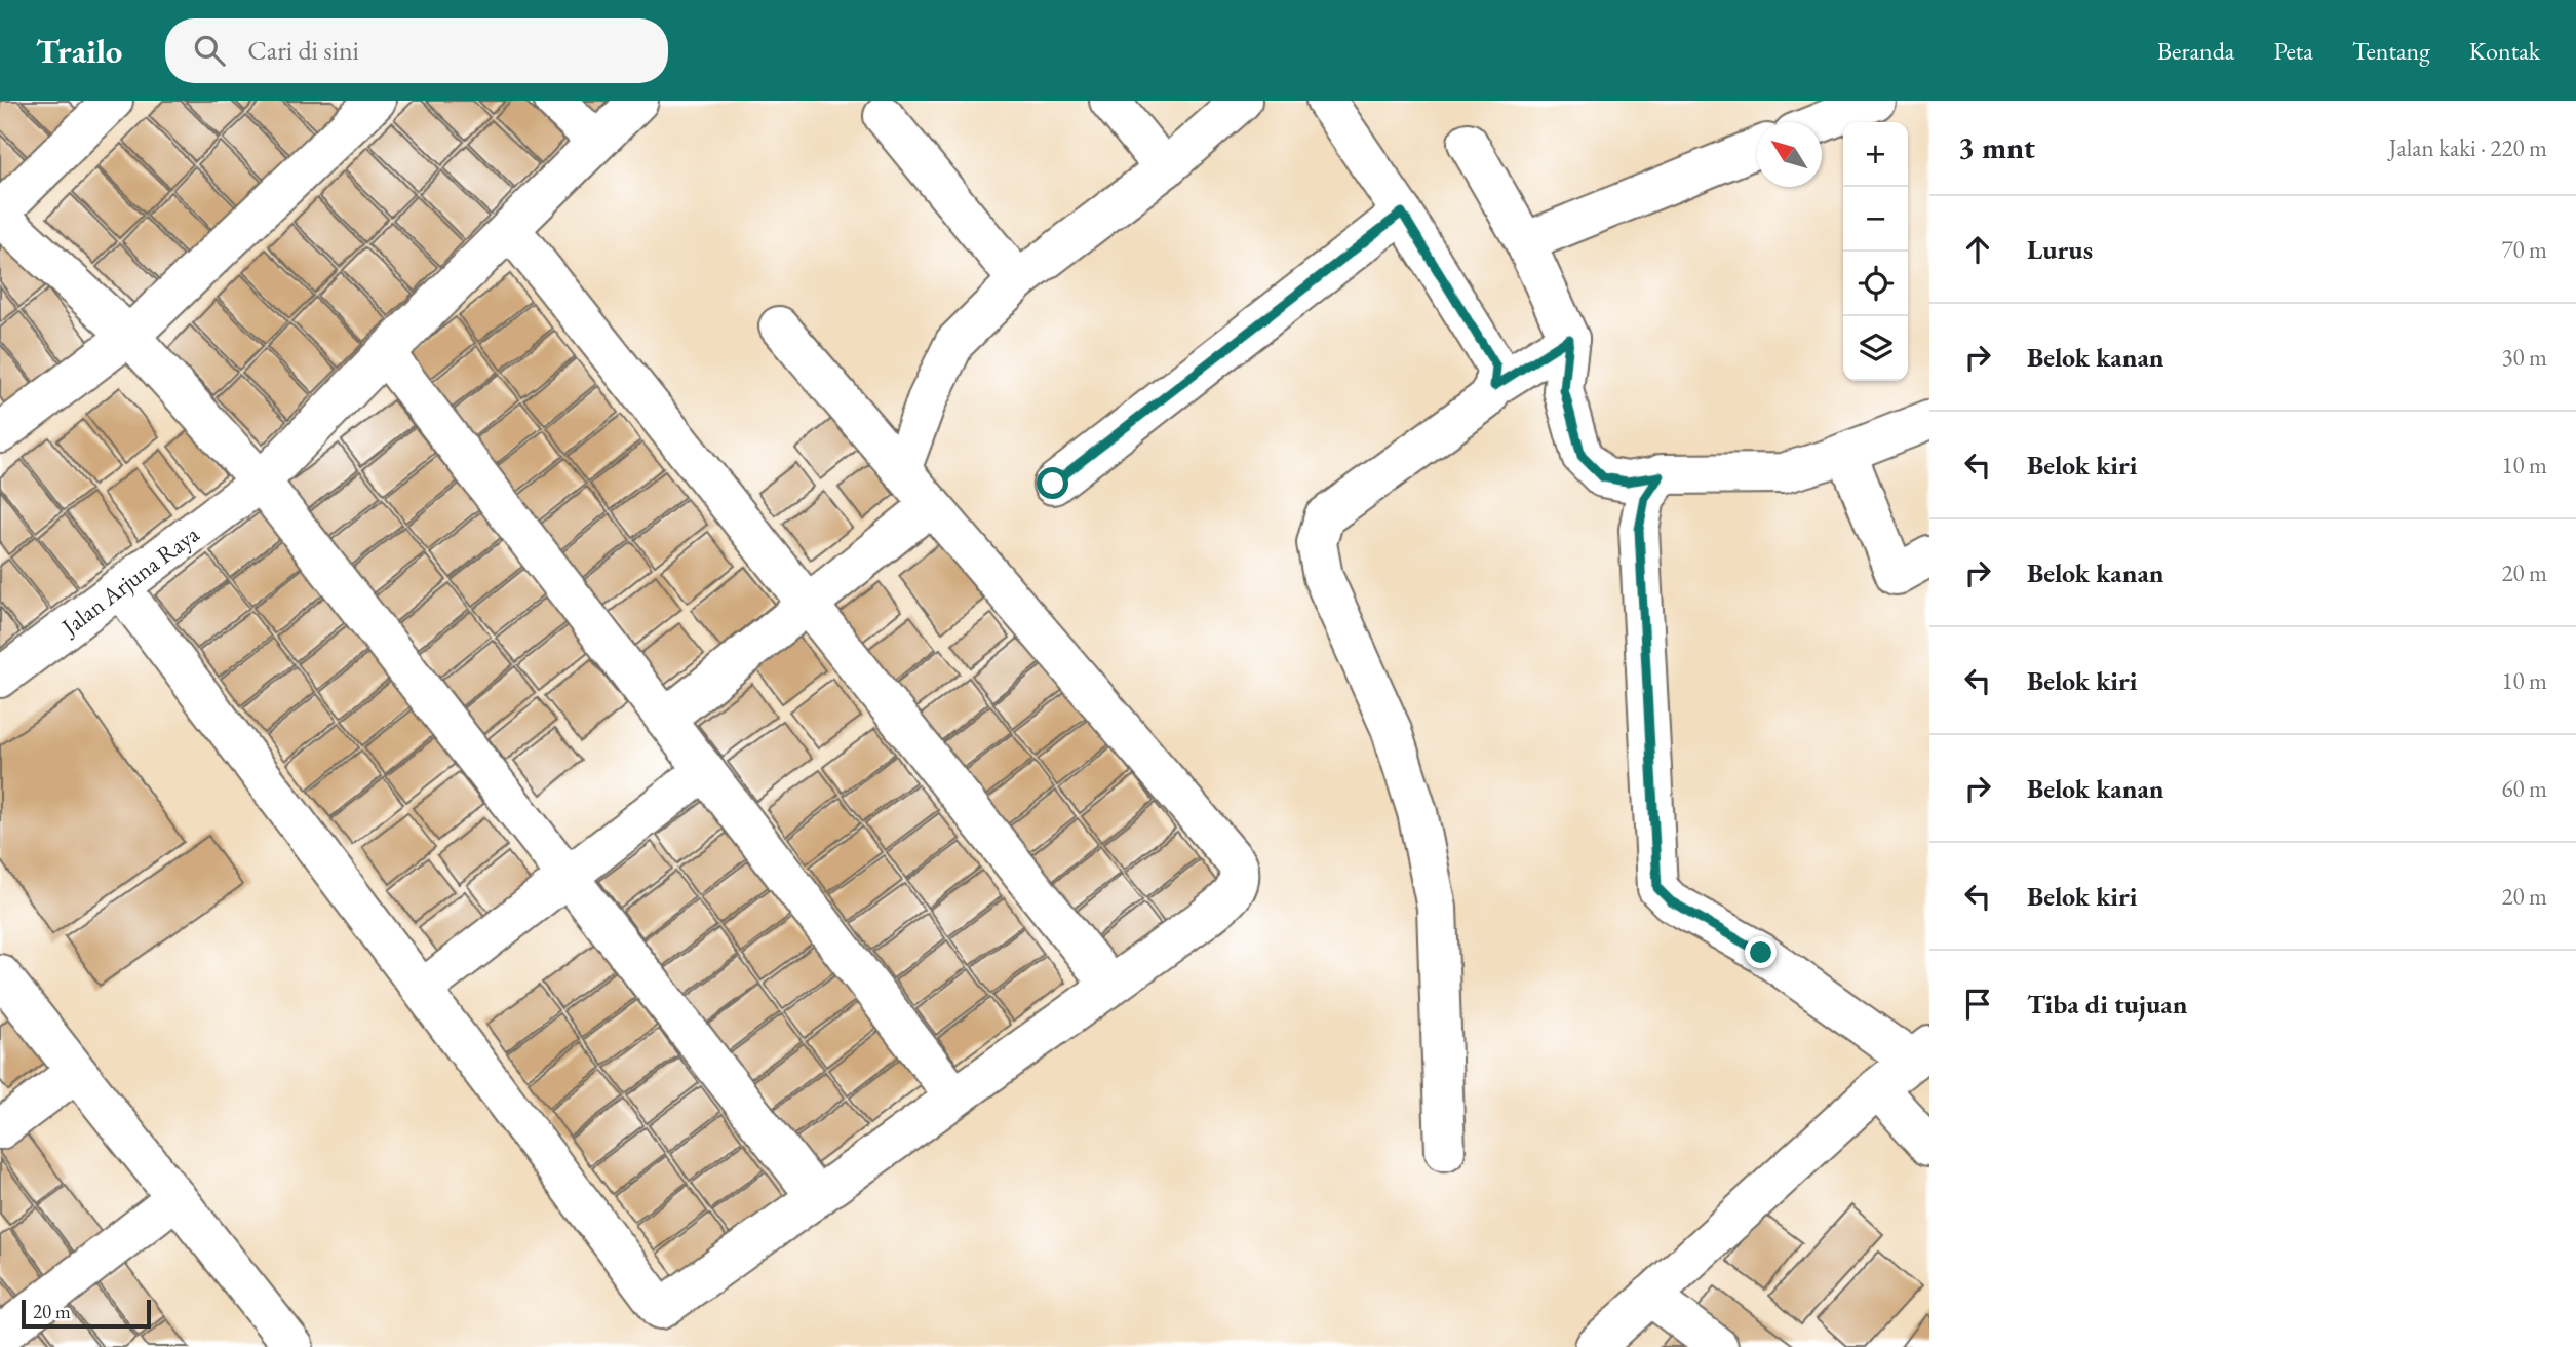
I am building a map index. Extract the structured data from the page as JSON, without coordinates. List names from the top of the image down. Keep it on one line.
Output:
{"streets":{"street":["Jalan Arjuna Raya"]},"scale_bar":"20 m","north":"top left","page":{"header":"Trailo","search":"Cari di sini","nav":["Beranda","Peta","Tentang","Kontak"],"heading":["3 mnt","Jalan kaki · 220 m"],"map_buttons":["+","−"],"list":[["Lurus","70 m"],["Belok kanan","30 m"],["Belok kiri","10 m"],["Belok kanan","20 m"],["Belok kiri","10 m"],["Belok kanan","60 m"],["Belok kiri","20 m"],"Tiba di tujuan"],"scale":"20 m"}}
